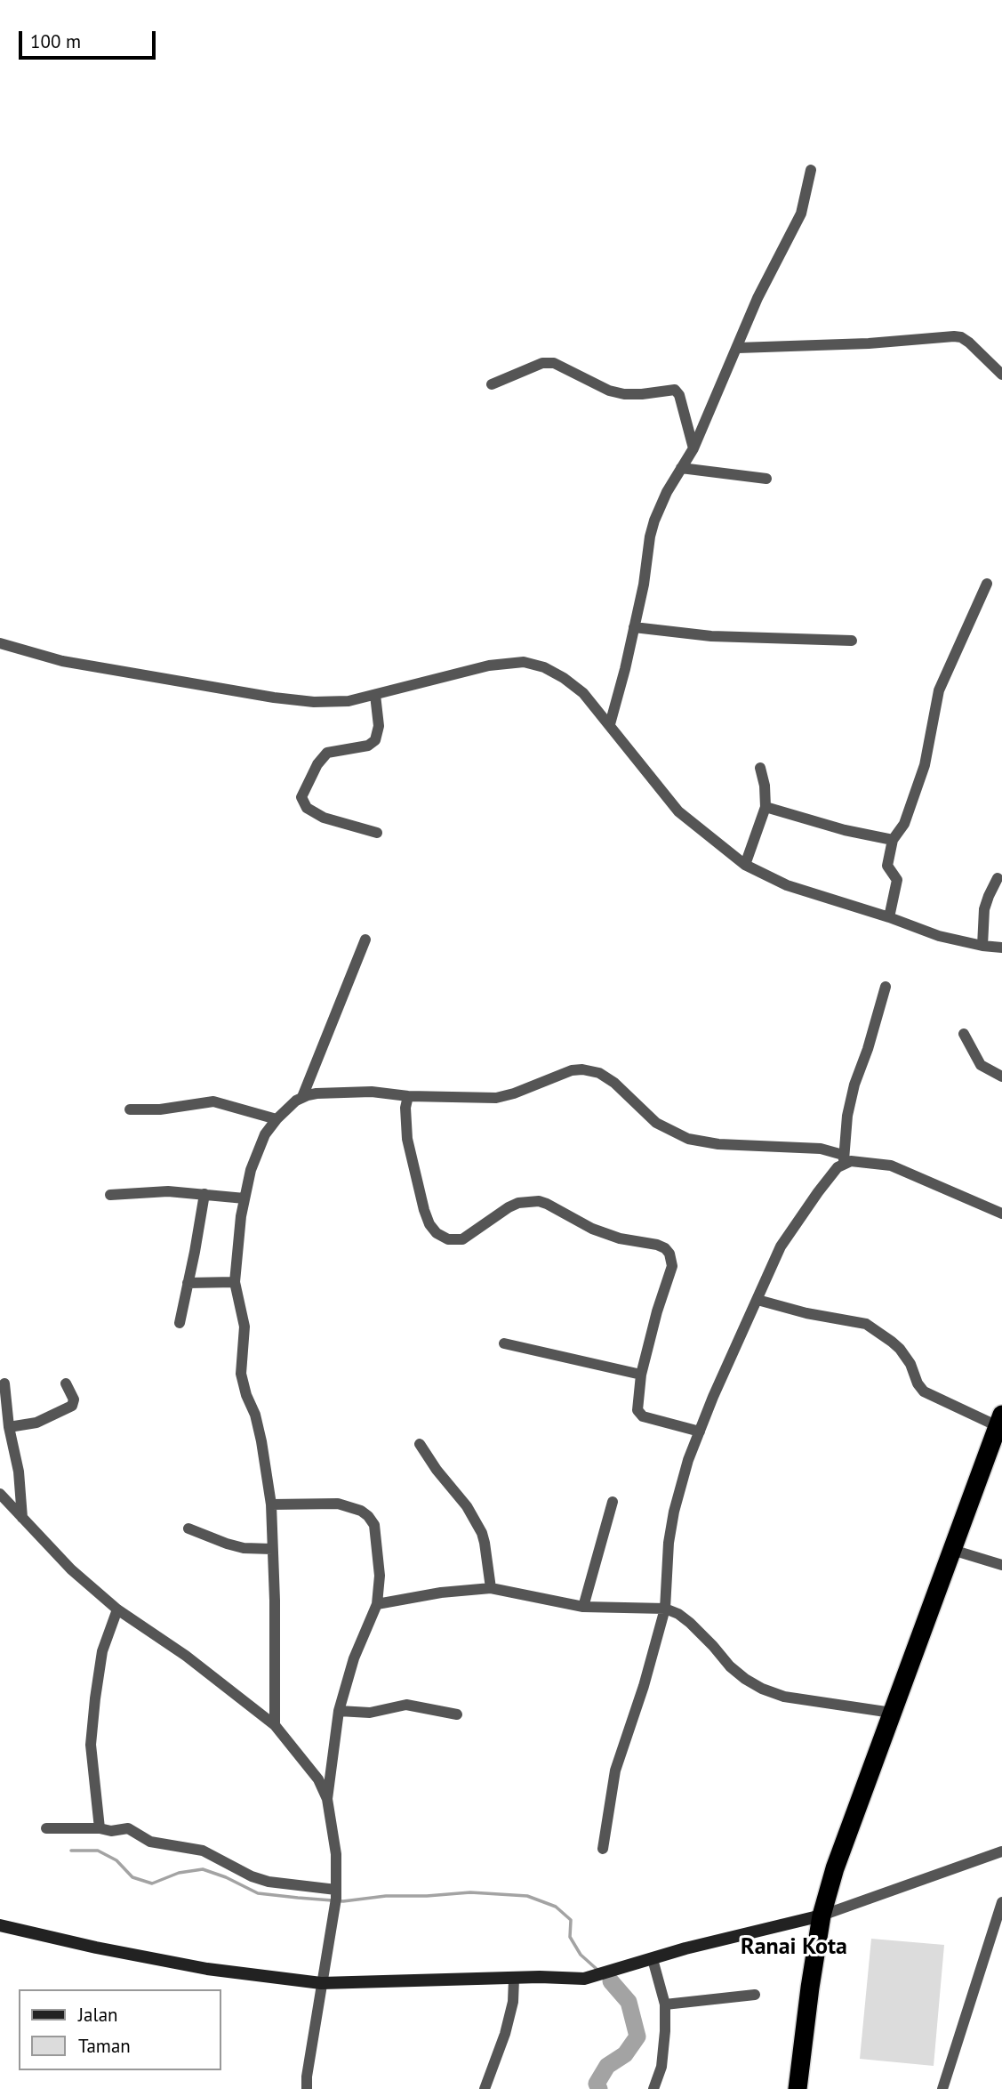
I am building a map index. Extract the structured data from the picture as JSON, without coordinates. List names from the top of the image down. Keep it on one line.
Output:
{"districts":["Ranai Kota"],"legend":["Jalan","Taman"],"scale_bar":"100 m"}
